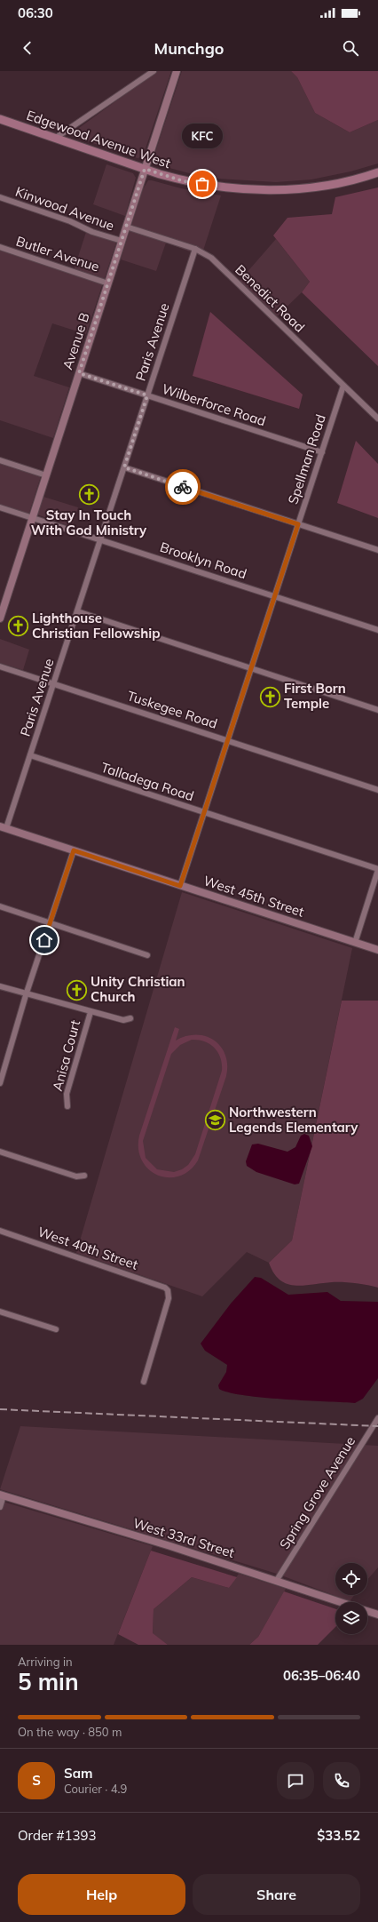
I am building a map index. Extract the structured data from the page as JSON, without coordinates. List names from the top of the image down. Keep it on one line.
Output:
{"streets":{"main road":["Edgewood Avenue West"],"street":["Kinwood Avenue","Butler Avenue","Benedict Road","Avenue B","Paris Avenue","Wilberforce Road","Spellman Road","Brooklyn Road","Tuskegee Road","Talladega Road","West 45th Street","Anisa Court","West 40th Street","Spring Grove Avenue","West 33rd Street"]},"crossings":[["Edgewood Avenue West","Avenue B"],["Kinwood Avenue","Avenue B"],["Butler Avenue","Avenue B"],["Benedict Road","Avenue B"],["Benedict Road","Paris Avenue"],["Benedict Road","Spellman Road"],["Avenue B","Wilberforce Road"],["Avenue B","Brooklyn Road"],["Paris Avenue","Wilberforce Road"],["Paris Avenue","Brooklyn Road"],["Paris Avenue","Tuskegee Road"],["Paris Avenue","Talladega Road"],["Paris Avenue","West 45th Street"],["Wilberforce Road","Spellman Road"],["Spellman Road","Brooklyn Road"],["Spellman Road","Tuskegee Road"],["Spellman Road","Talladega Road"],["Spellman Road","West 45th Street"],["Spring Grove Avenue","West 33rd Street"]],"places":{"other":["KFC"],"church":["Stay In Touch With God Ministry","Lighthouse Christian Fellowship","First Born Temple","Unity Christian Church"],"school or university":["Northwestern Legends Elementary"]},"page":{"status":"06:30","header":"Munchgo","bubble":"KFC","heading":["5 min","Arriving in","06:35–06:40"],"panel":["Sam","Courier · 4.9","Order #1393","$33.52"],"bar":"On the way · 850 m","round":"S","buttons":["Help","Share"]}}
